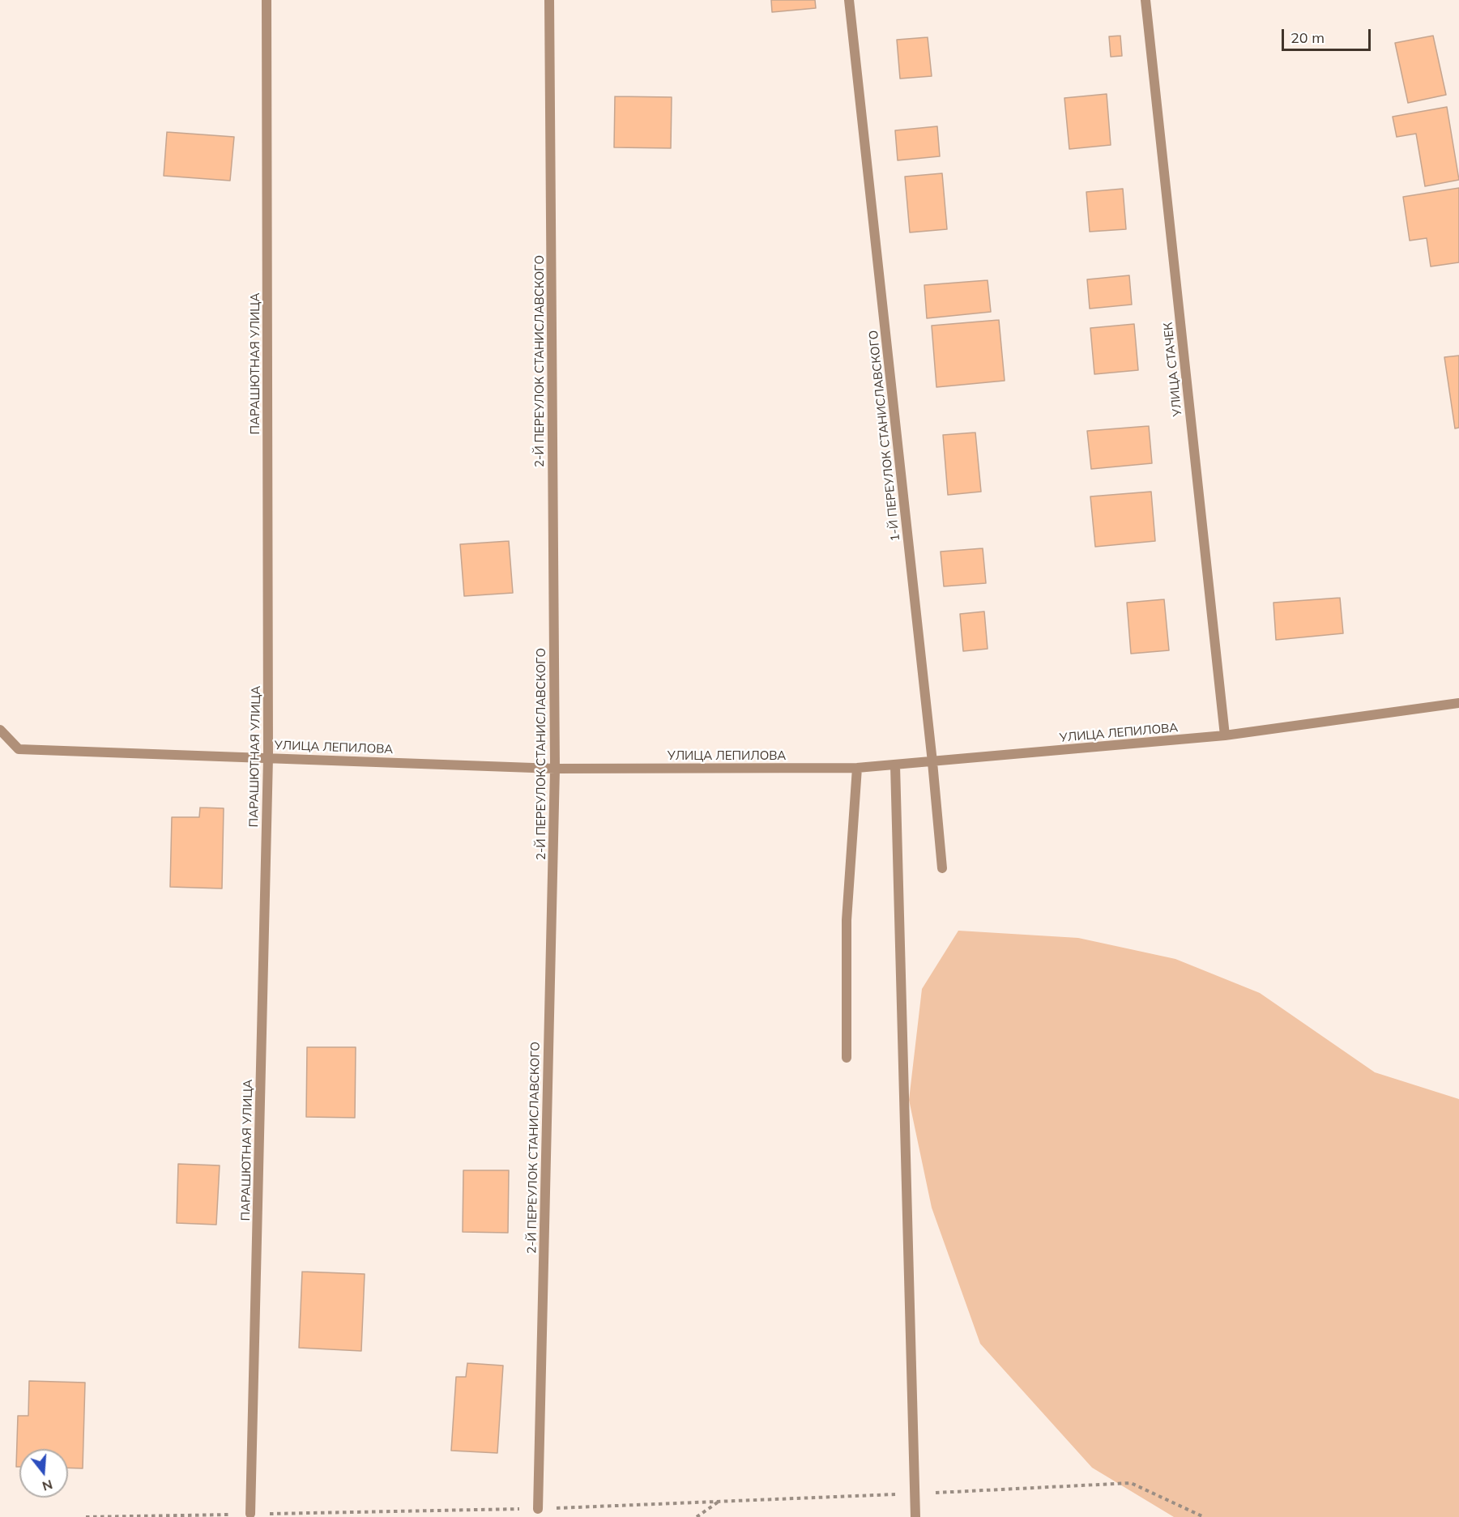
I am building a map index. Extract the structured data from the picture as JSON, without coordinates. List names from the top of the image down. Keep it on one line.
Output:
{"streets":{"street":["2-Й ПЕРЕУЛОК СТАНИСЛАВСКОГО","ПАРАШЮТНАЯ УЛИЦА","УЛИЦА СТАЧЕК","1-Й ПЕРЕУЛОК СТАНИСЛАВСКОГО","УЛИЦА ЛЕПИЛОВА"]},"crossings":[["2-Й ПЕРЕУЛОК СТАНИСЛАВСКОГО","УЛИЦА ЛЕПИЛОВА"],["ПАРАШЮТНАЯ УЛИЦА","УЛИЦА ЛЕПИЛОВА"],["УЛИЦА СТАЧЕК","УЛИЦА ЛЕПИЛОВА"],["1-Й ПЕРЕУЛОК СТАНИСЛАВСКОГО","УЛИЦА ЛЕПИЛОВА"]],"scale_bar":"20 m","north":"bottom"}
